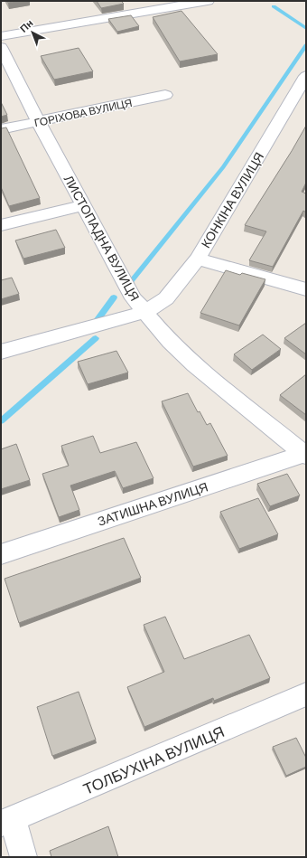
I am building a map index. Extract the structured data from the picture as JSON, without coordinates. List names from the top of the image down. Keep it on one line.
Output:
{"streets":{"street":["ГОРІХОВА ВУЛИЦЯ","КОНКІНА ВУЛИЦЯ","ЛИСТОПАДНА ВУЛИЦЯ","ЗАТИШНА ВУЛИЦЯ","ТОЛБУХІНА ВУЛИЦЯ"]},"crossings":[["ГОРІХОВА ВУЛИЦЯ","ЛИСТОПАДНА ВУЛИЦЯ"],["КОНКІНА ВУЛИЦЯ","ЛИСТОПАДНА ВУЛИЦЯ"],["ЛИСТОПАДНА ВУЛИЦЯ","ЗАТИШНА ВУЛИЦЯ"]],"north":"top left"}
